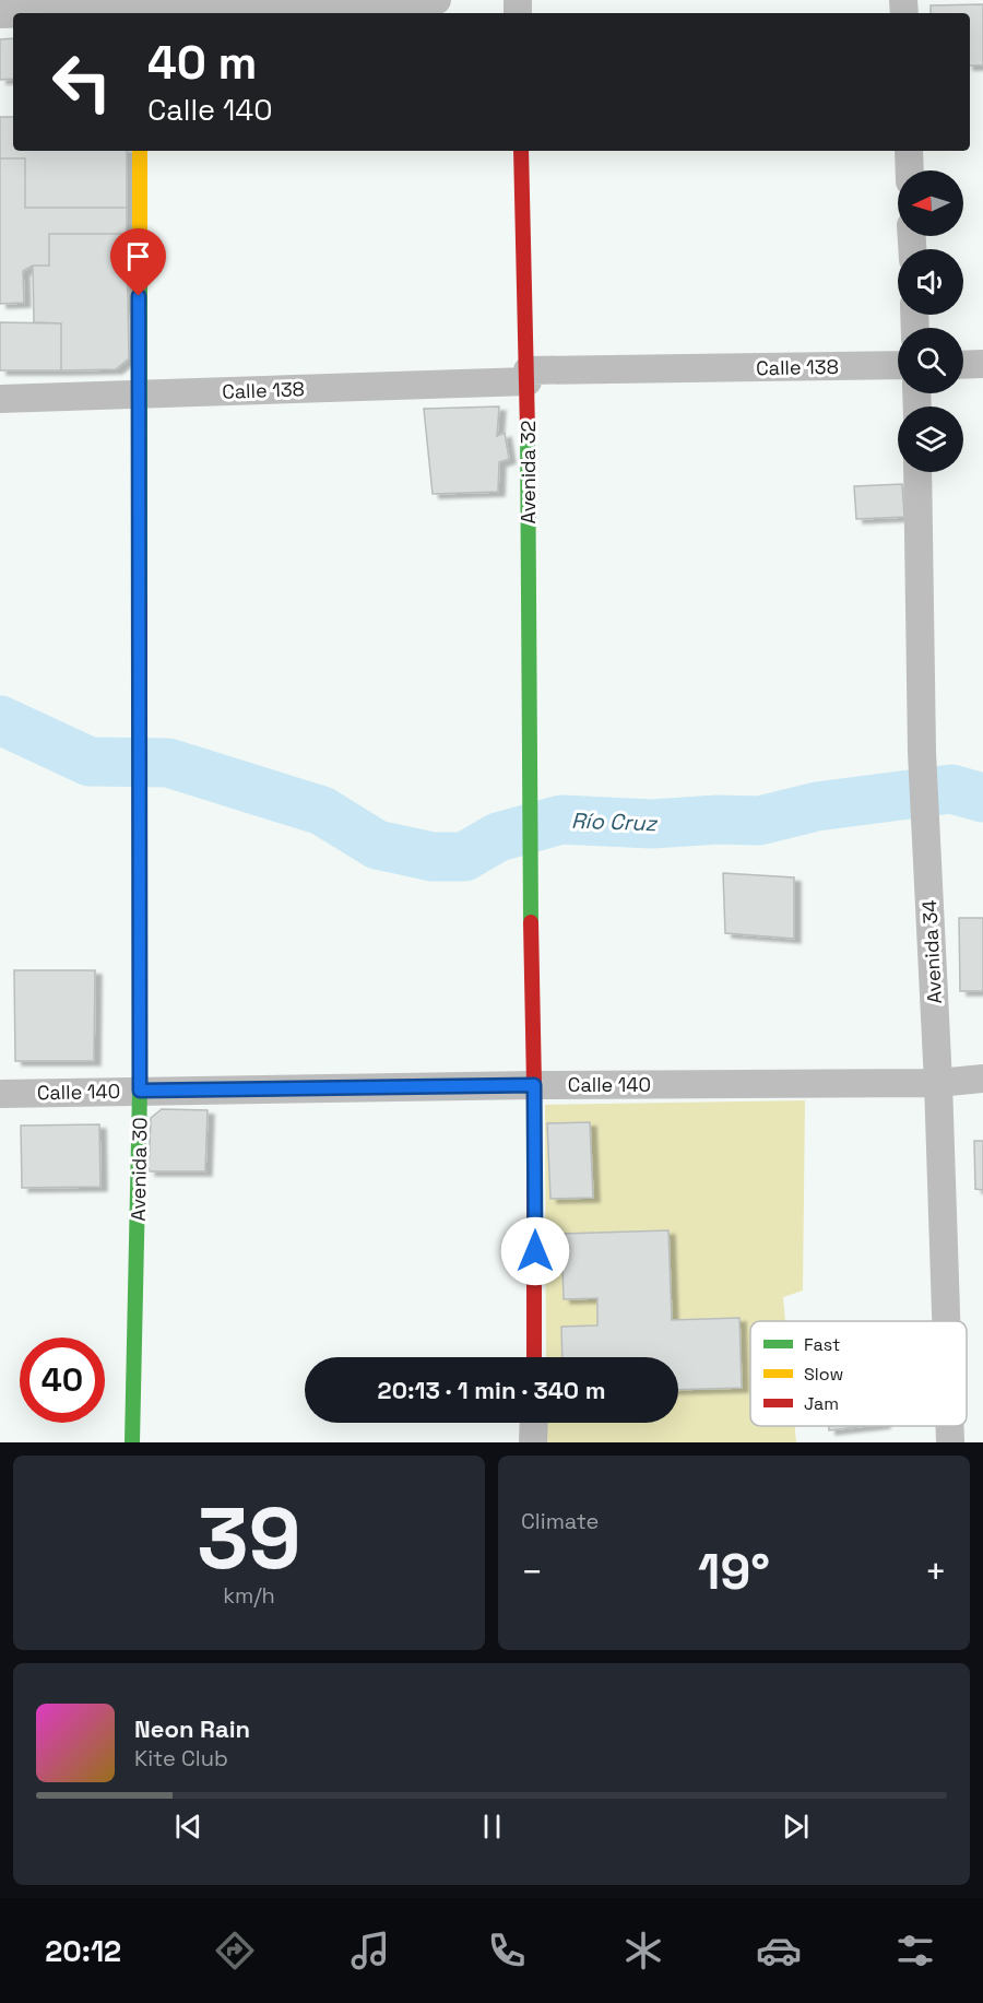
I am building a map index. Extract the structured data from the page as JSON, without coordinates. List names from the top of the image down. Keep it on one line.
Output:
{"streets":{"street":["Calle 138","Avenida 32","Avenida 34","Calle 140","Avenida 30"]},"crossings":[["Calle 138","Avenida 32"],["Calle 138","Avenida 30"],["Avenida 32","Calle 140"],["Avenida 34","Calle 140"],["Calle 140","Avenida 30"]],"water":["Río Cruz"],"legend":["Fast","Slow","Jam"],"north":"left","page":{"turn":["40 m","Calle 140"],"limit":"40","trip":"20:13 · 1 min · 340 m","tile":[["39","km/h"],"Climate"],"heat":["−","19°","+"],"song":["Neon Rain","Kite Club"],"tabs":"20:12"}}
